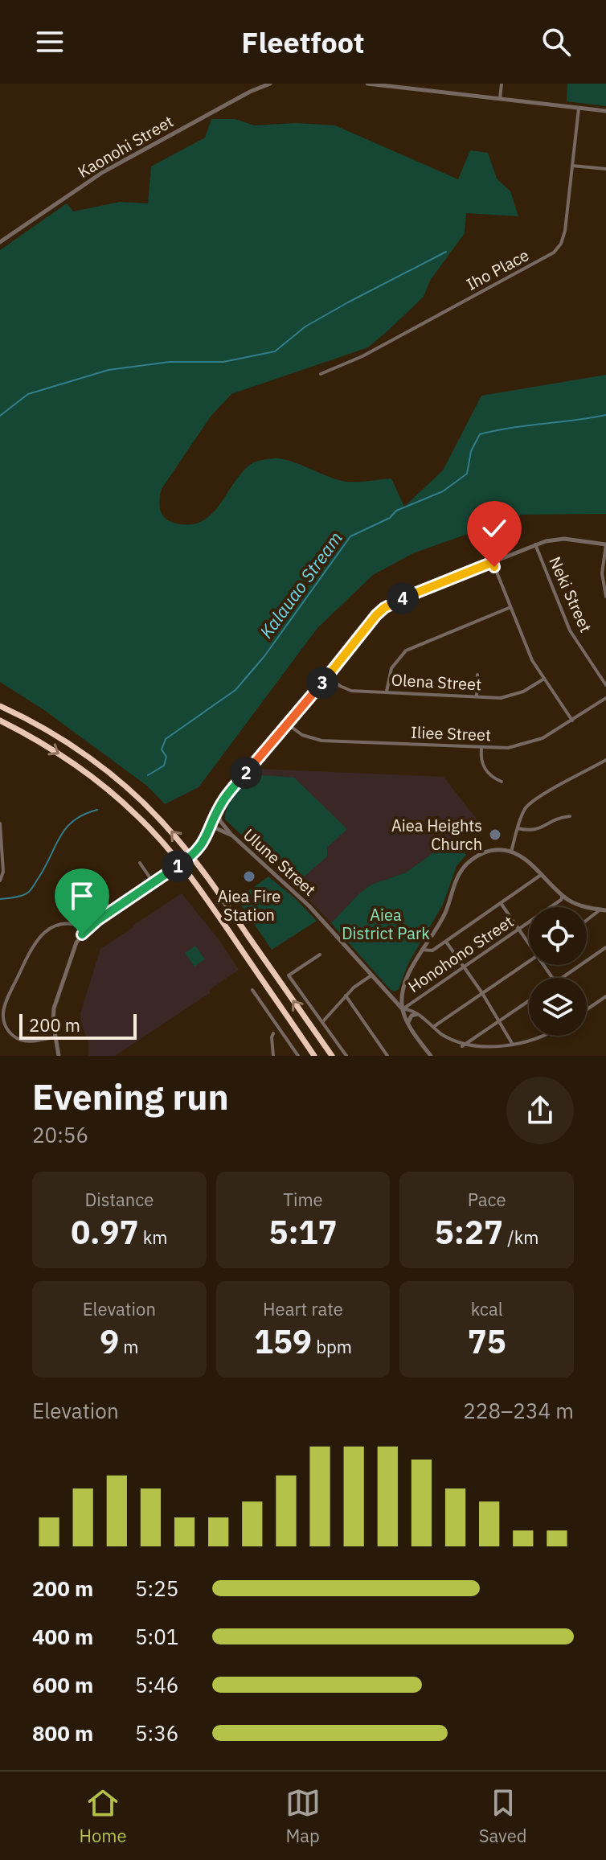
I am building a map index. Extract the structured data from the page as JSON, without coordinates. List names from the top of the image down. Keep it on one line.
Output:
{"streets":{"street":["Kaonohi Street","Iho Place","Neki Street","Olena Street","Iliee Street","Ulune Street","Honohono Street"]},"crossings":[["Ulune Street","Honohono Street"]],"water":["Kalauao Stream"],"parks":["Aiea District Park"],"places":["Aiea Heights Church","Aiea Fire Station"],"scale_bar":"200 m","page":{"header":"Fleetfoot","pins":["4","3","2","1"],"scale":"200 m","heading":["Evening run","20:56"],"stats":[["Distance","0.97 km"],["Time","5:17"],["Pace","5:27 /km"],["Elevation","9 m"],["Heart rate","159 bpm"],["kcal","75"]],"chart":["Elevation","228–234 m"],"list":[{"name":"200 m","note":"5:25"},{"name":"400 m","note":"5:01"},{"name":"600 m","note":"5:46"},{"name":"800 m","note":"5:36"}],"tabs":["Home","Map","Saved"]}}
